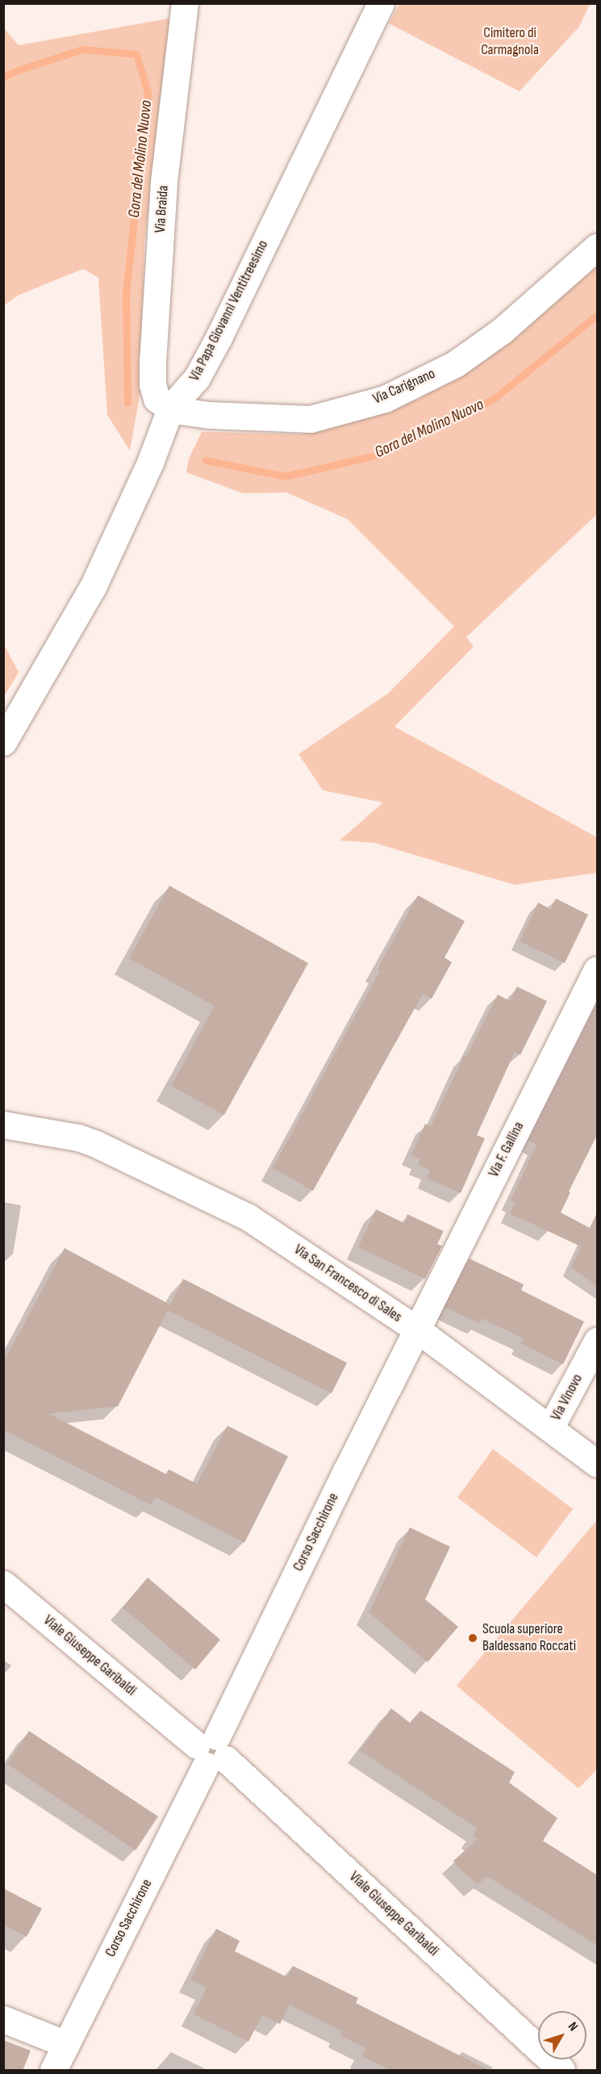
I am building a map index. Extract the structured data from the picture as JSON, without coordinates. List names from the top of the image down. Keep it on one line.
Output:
{"streets":{"street":["Via Braida","Via Papa Giovanni Ventitreesimo","Via Carignano","Via F. Gallina","Via San Francesco di Sales","Via Vinovo","Corso Sacchirone","Viale Giuseppe Garibaldi"]},"crossings":[["Via Braida","Via Papa Giovanni Ventitreesimo"],["Via Braida","Via Carignano"],["Via Papa Giovanni Ventitreesimo","Via Carignano"],["Via F. Gallina","Via San Francesco di Sales"],["Via F. Gallina","Corso Sacchirone"],["Via San Francesco di Sales","Via Vinovo"],["Via San Francesco di Sales","Corso Sacchirone"],["Corso Sacchirone","Viale Giuseppe Garibaldi"]],"water":["Gora del Molino Nuovo"],"parks":["Cimitero di Carmagnola"],"places":["Scuola superiore Baldessano Roccati"],"north":"top right"}
